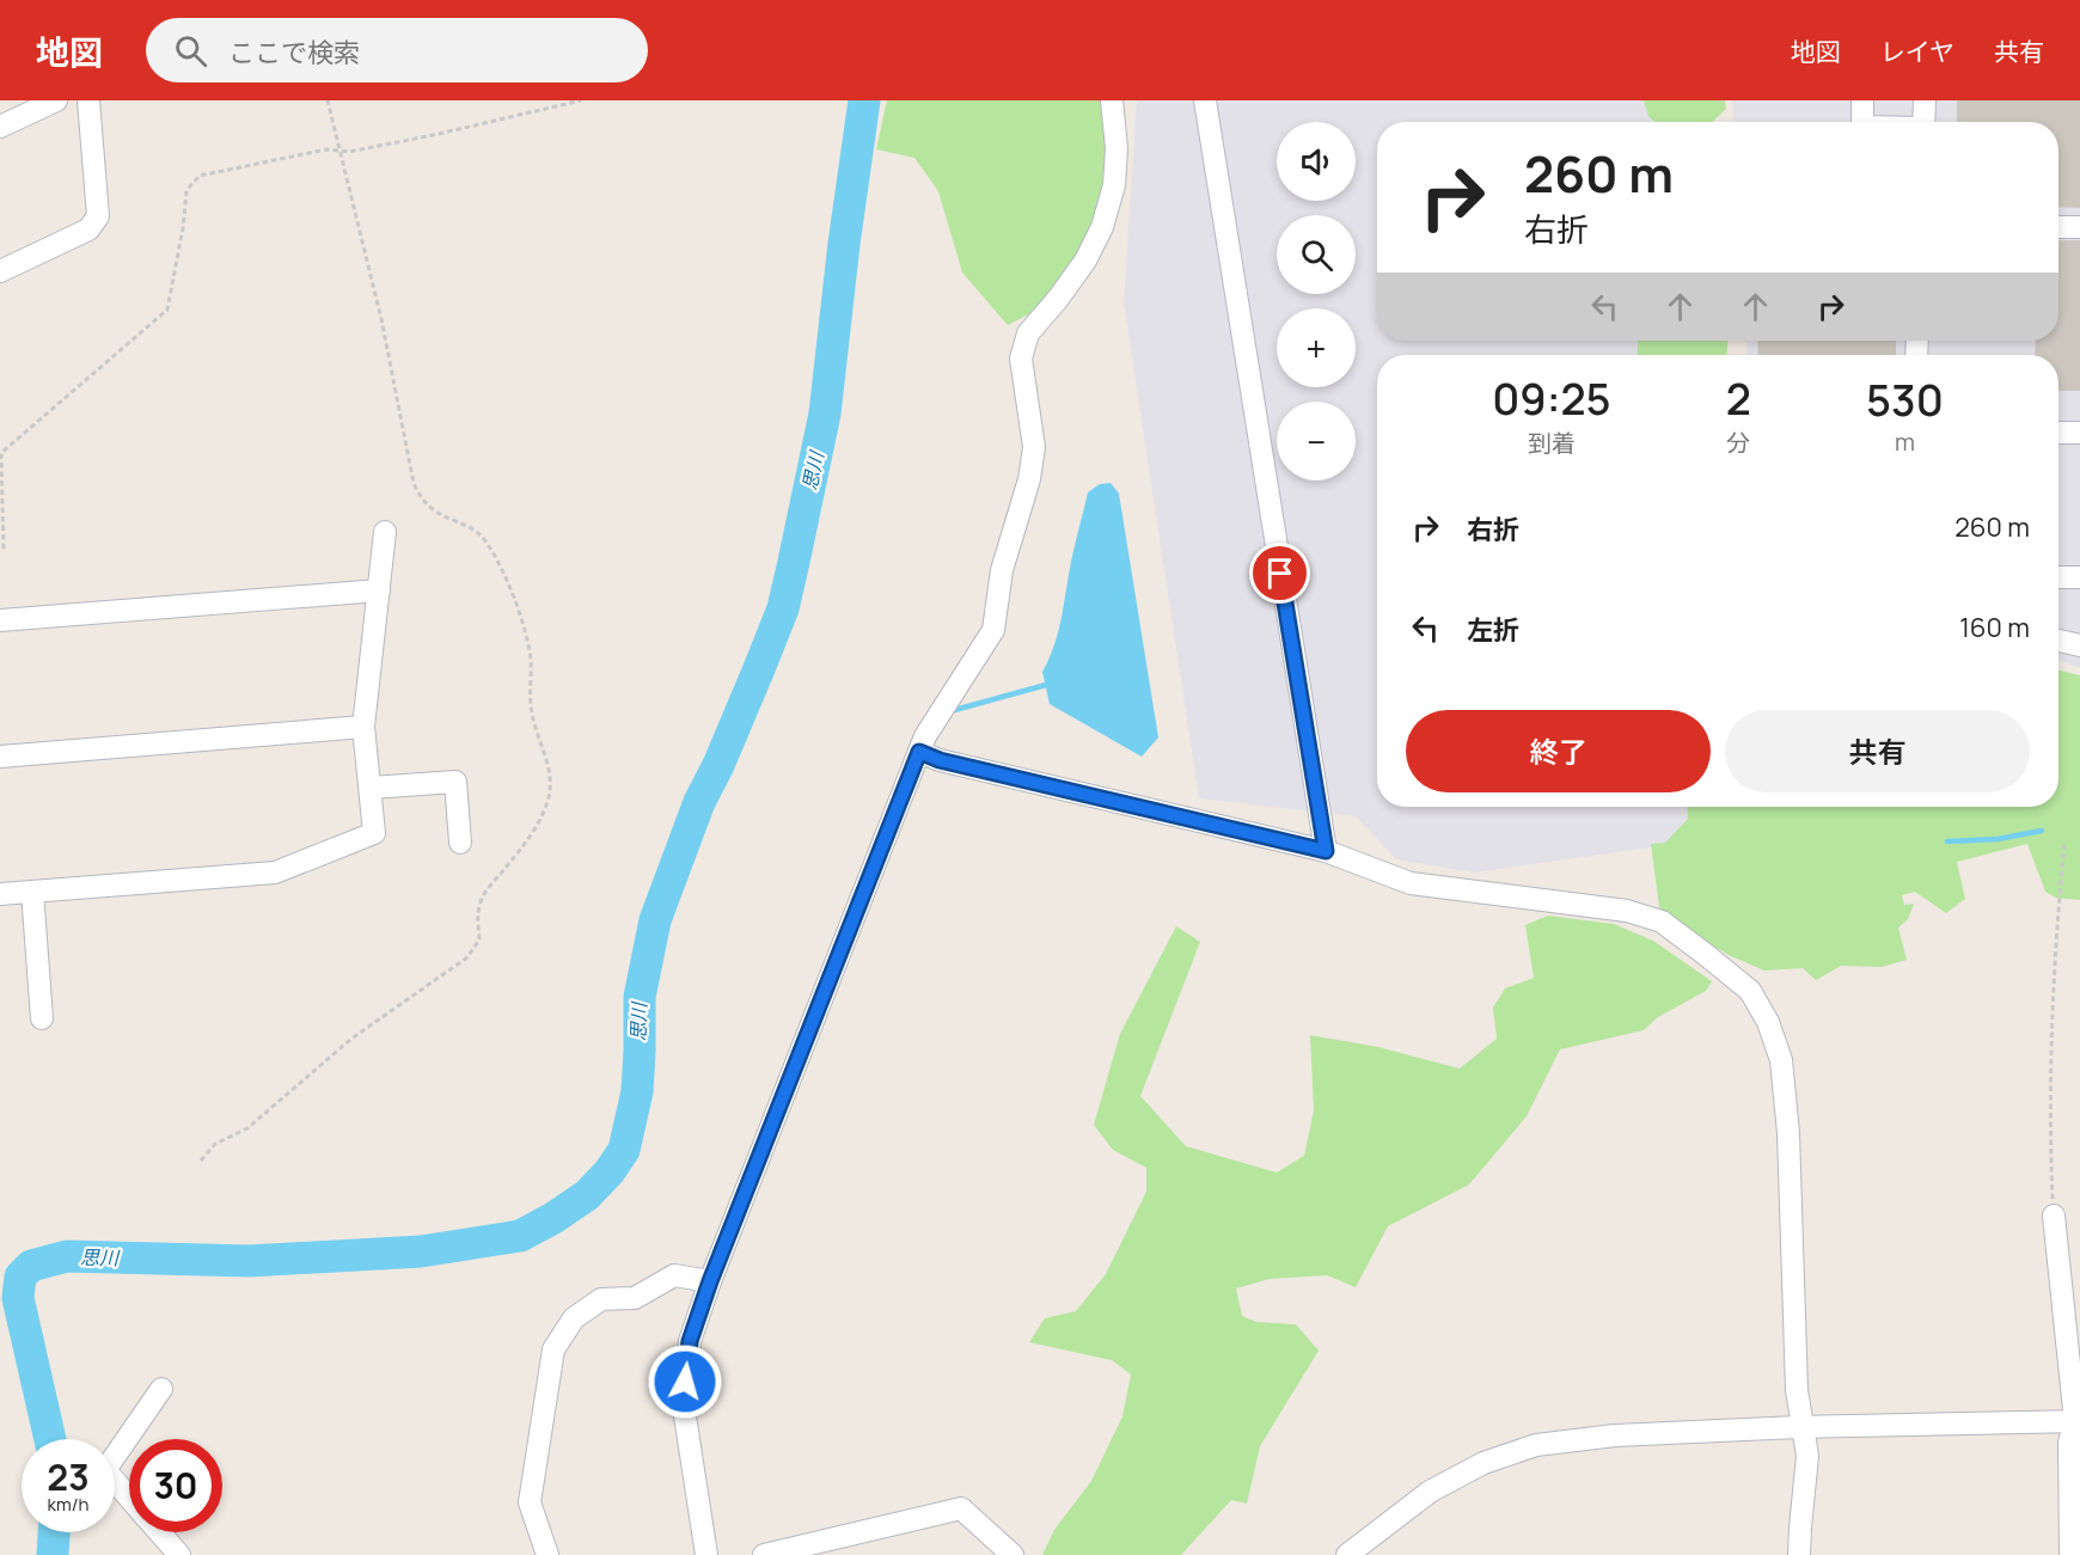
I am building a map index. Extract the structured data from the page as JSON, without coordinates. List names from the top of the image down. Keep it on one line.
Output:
{"water":["思川"],"page":{"header":"地図","search":"ここで検索","nav":["地図","レイヤ","共有"],"map_buttons":["+","−"],"turn":["260 m","右折"],"eta":["09:25","到着","2","分","530","m"],"list":[{"name":"右折","value":"260 m"},{"name":"左折","value":"160 m"}],"buttons":["終了","共有"],"speed":"23 km/h","limit":"30"}}
